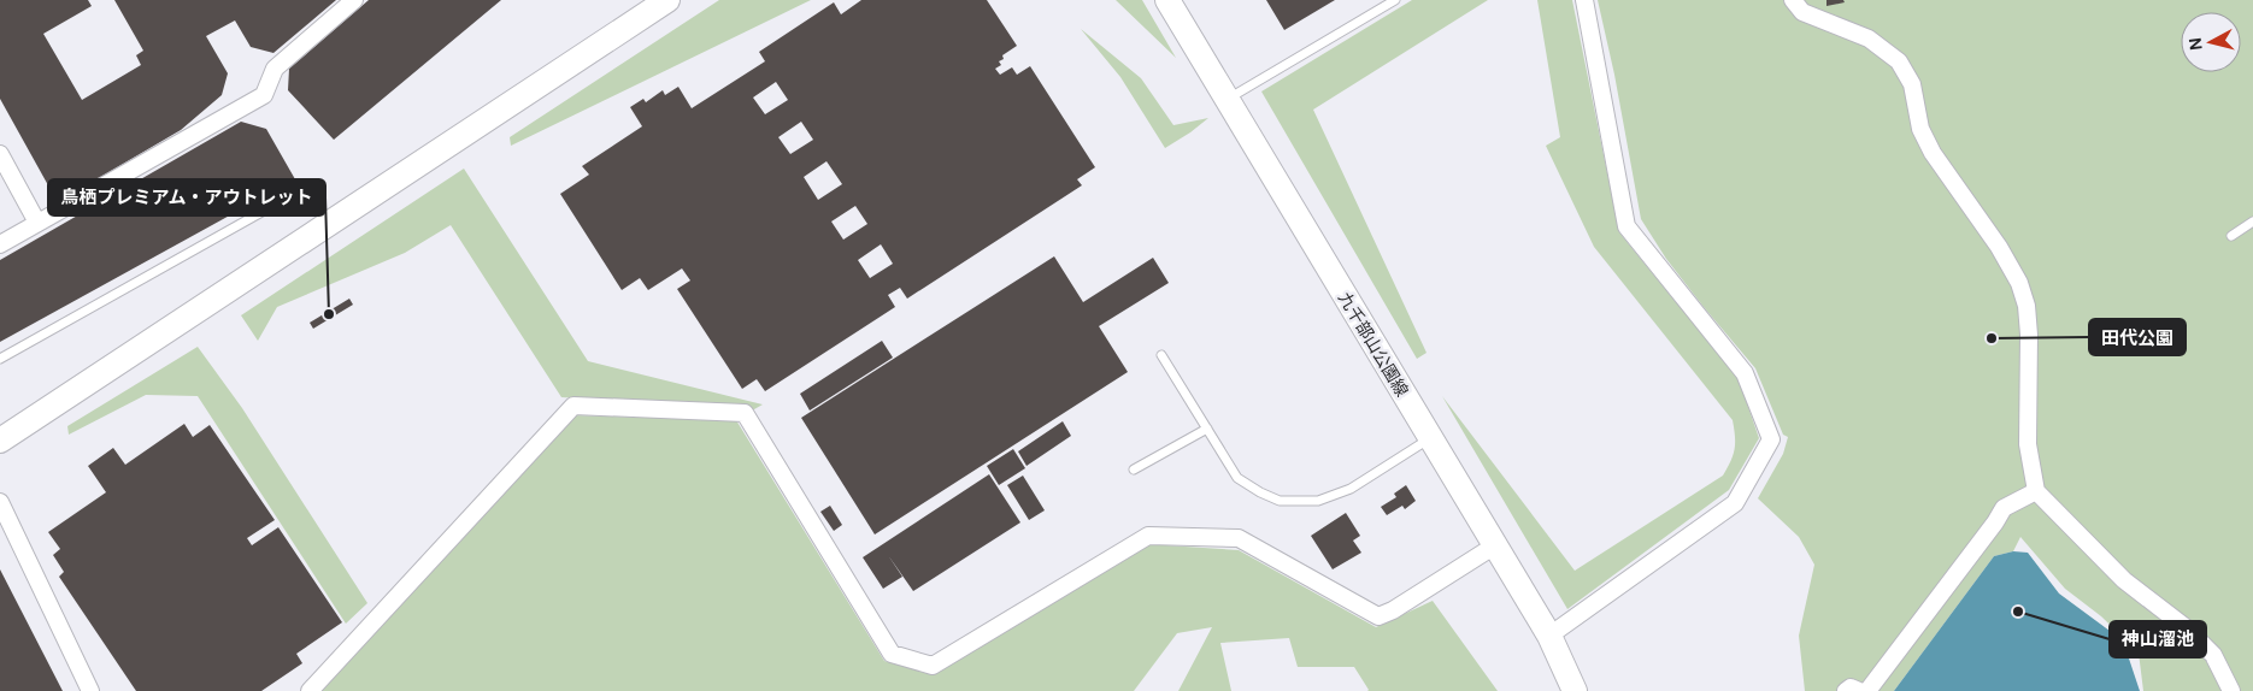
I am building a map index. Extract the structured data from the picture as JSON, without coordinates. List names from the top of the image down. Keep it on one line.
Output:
{"streets":{"main road":["九千部山公園線"]},"places":["鳥栖プレミアム・アウトレット","田代公園","神山溜池"],"north":"left"}
